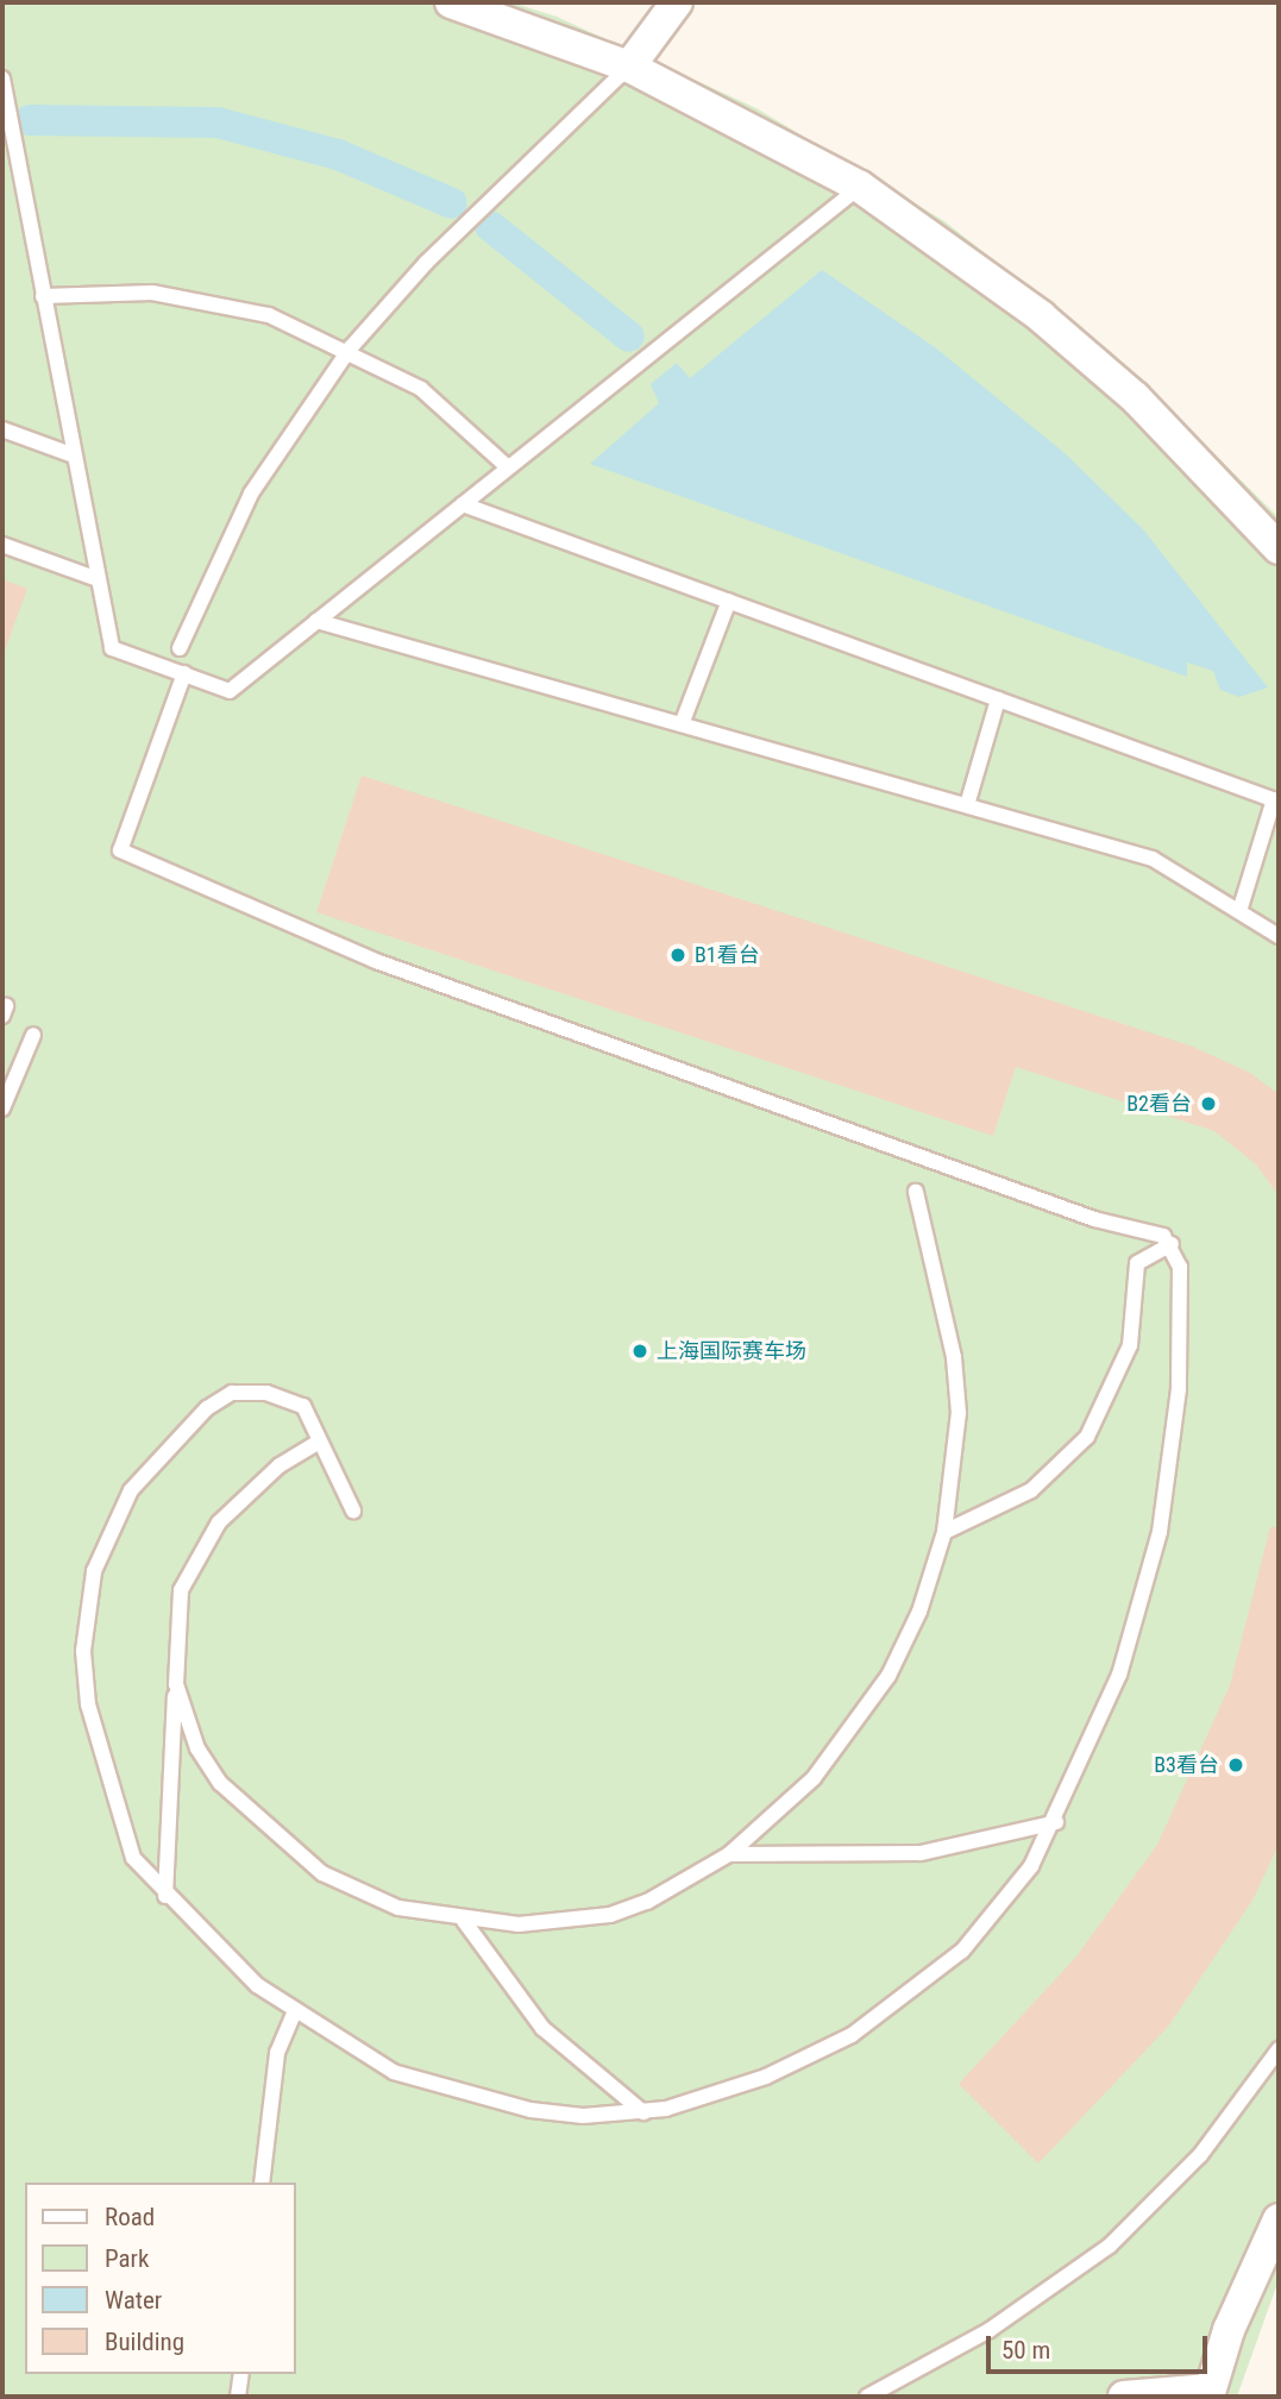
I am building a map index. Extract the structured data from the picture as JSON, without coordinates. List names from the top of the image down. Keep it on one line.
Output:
{"places":["B1看台","B2看台","上海国际赛车场","B3看台"],"legend":["Road","Park","Water","Building"],"scale_bar":"50 m"}
